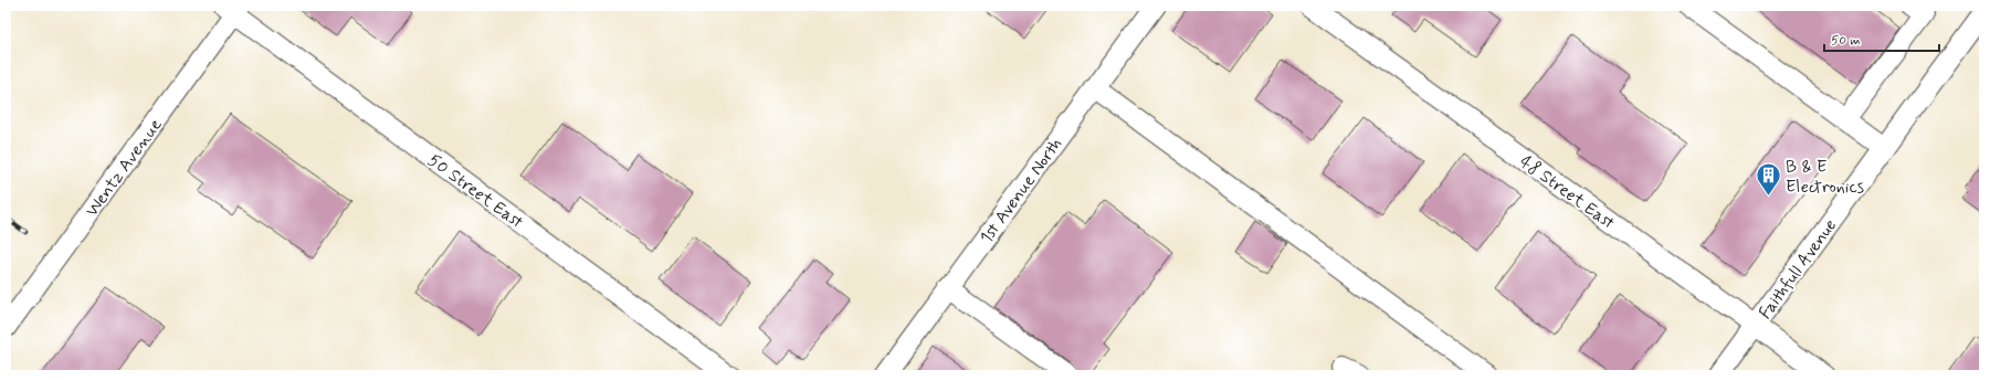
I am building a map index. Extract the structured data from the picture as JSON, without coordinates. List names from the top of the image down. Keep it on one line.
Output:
{"streets":{"street":["Wentz Avenue","50 Street East","1st Avenue North","48 Street East","Faithfull Avenue"]},"crossings":[["Wentz Avenue","50 Street East"],["48 Street East","Faithfull Avenue"]],"places":{"building":["B & E Electronics"]},"scale_bar":"50 m"}
